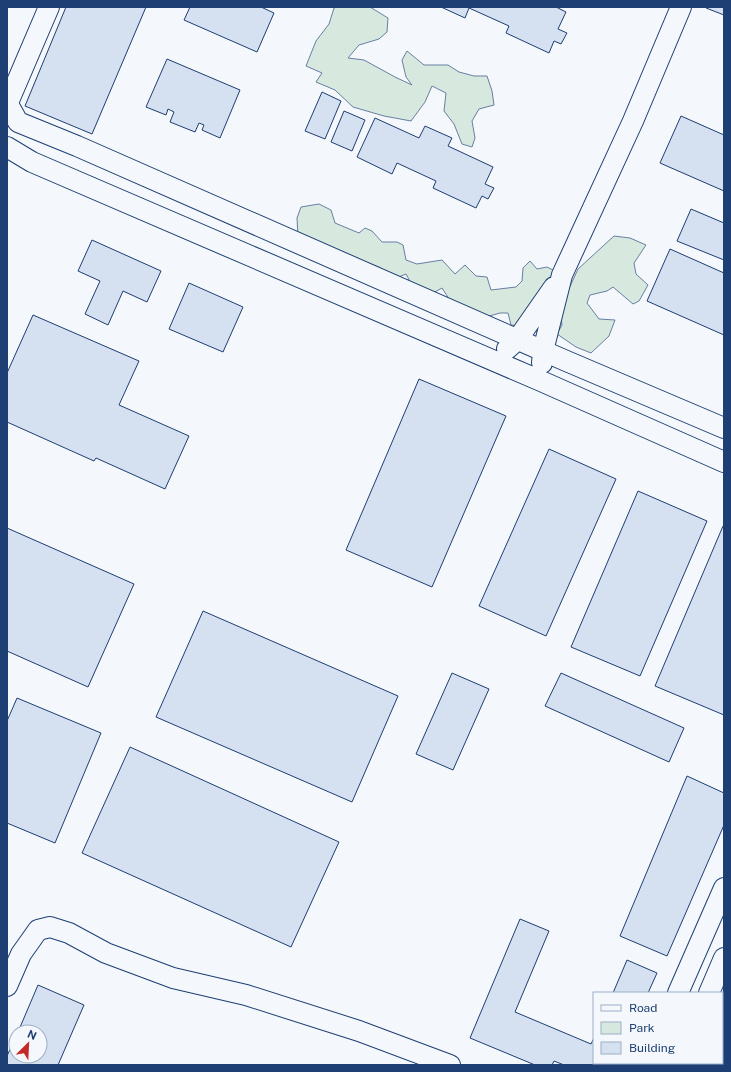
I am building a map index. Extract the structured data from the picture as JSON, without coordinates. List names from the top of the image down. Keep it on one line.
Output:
{"legend":["Road","Park","Building"],"north":"top right"}
